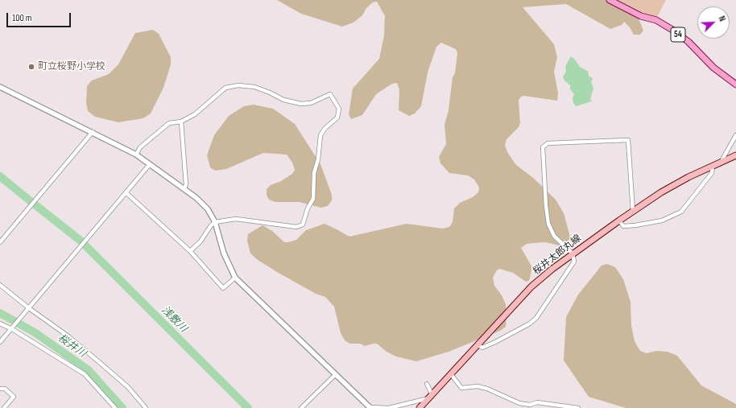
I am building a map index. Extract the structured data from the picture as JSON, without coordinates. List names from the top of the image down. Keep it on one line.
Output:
{"streets":{"main road":["54","桜井太郎丸線"]},"water":["浅敷川","桜井川"],"places":["町立桜野小学校"],"scale_bar":"100 m","north":"top right"}
